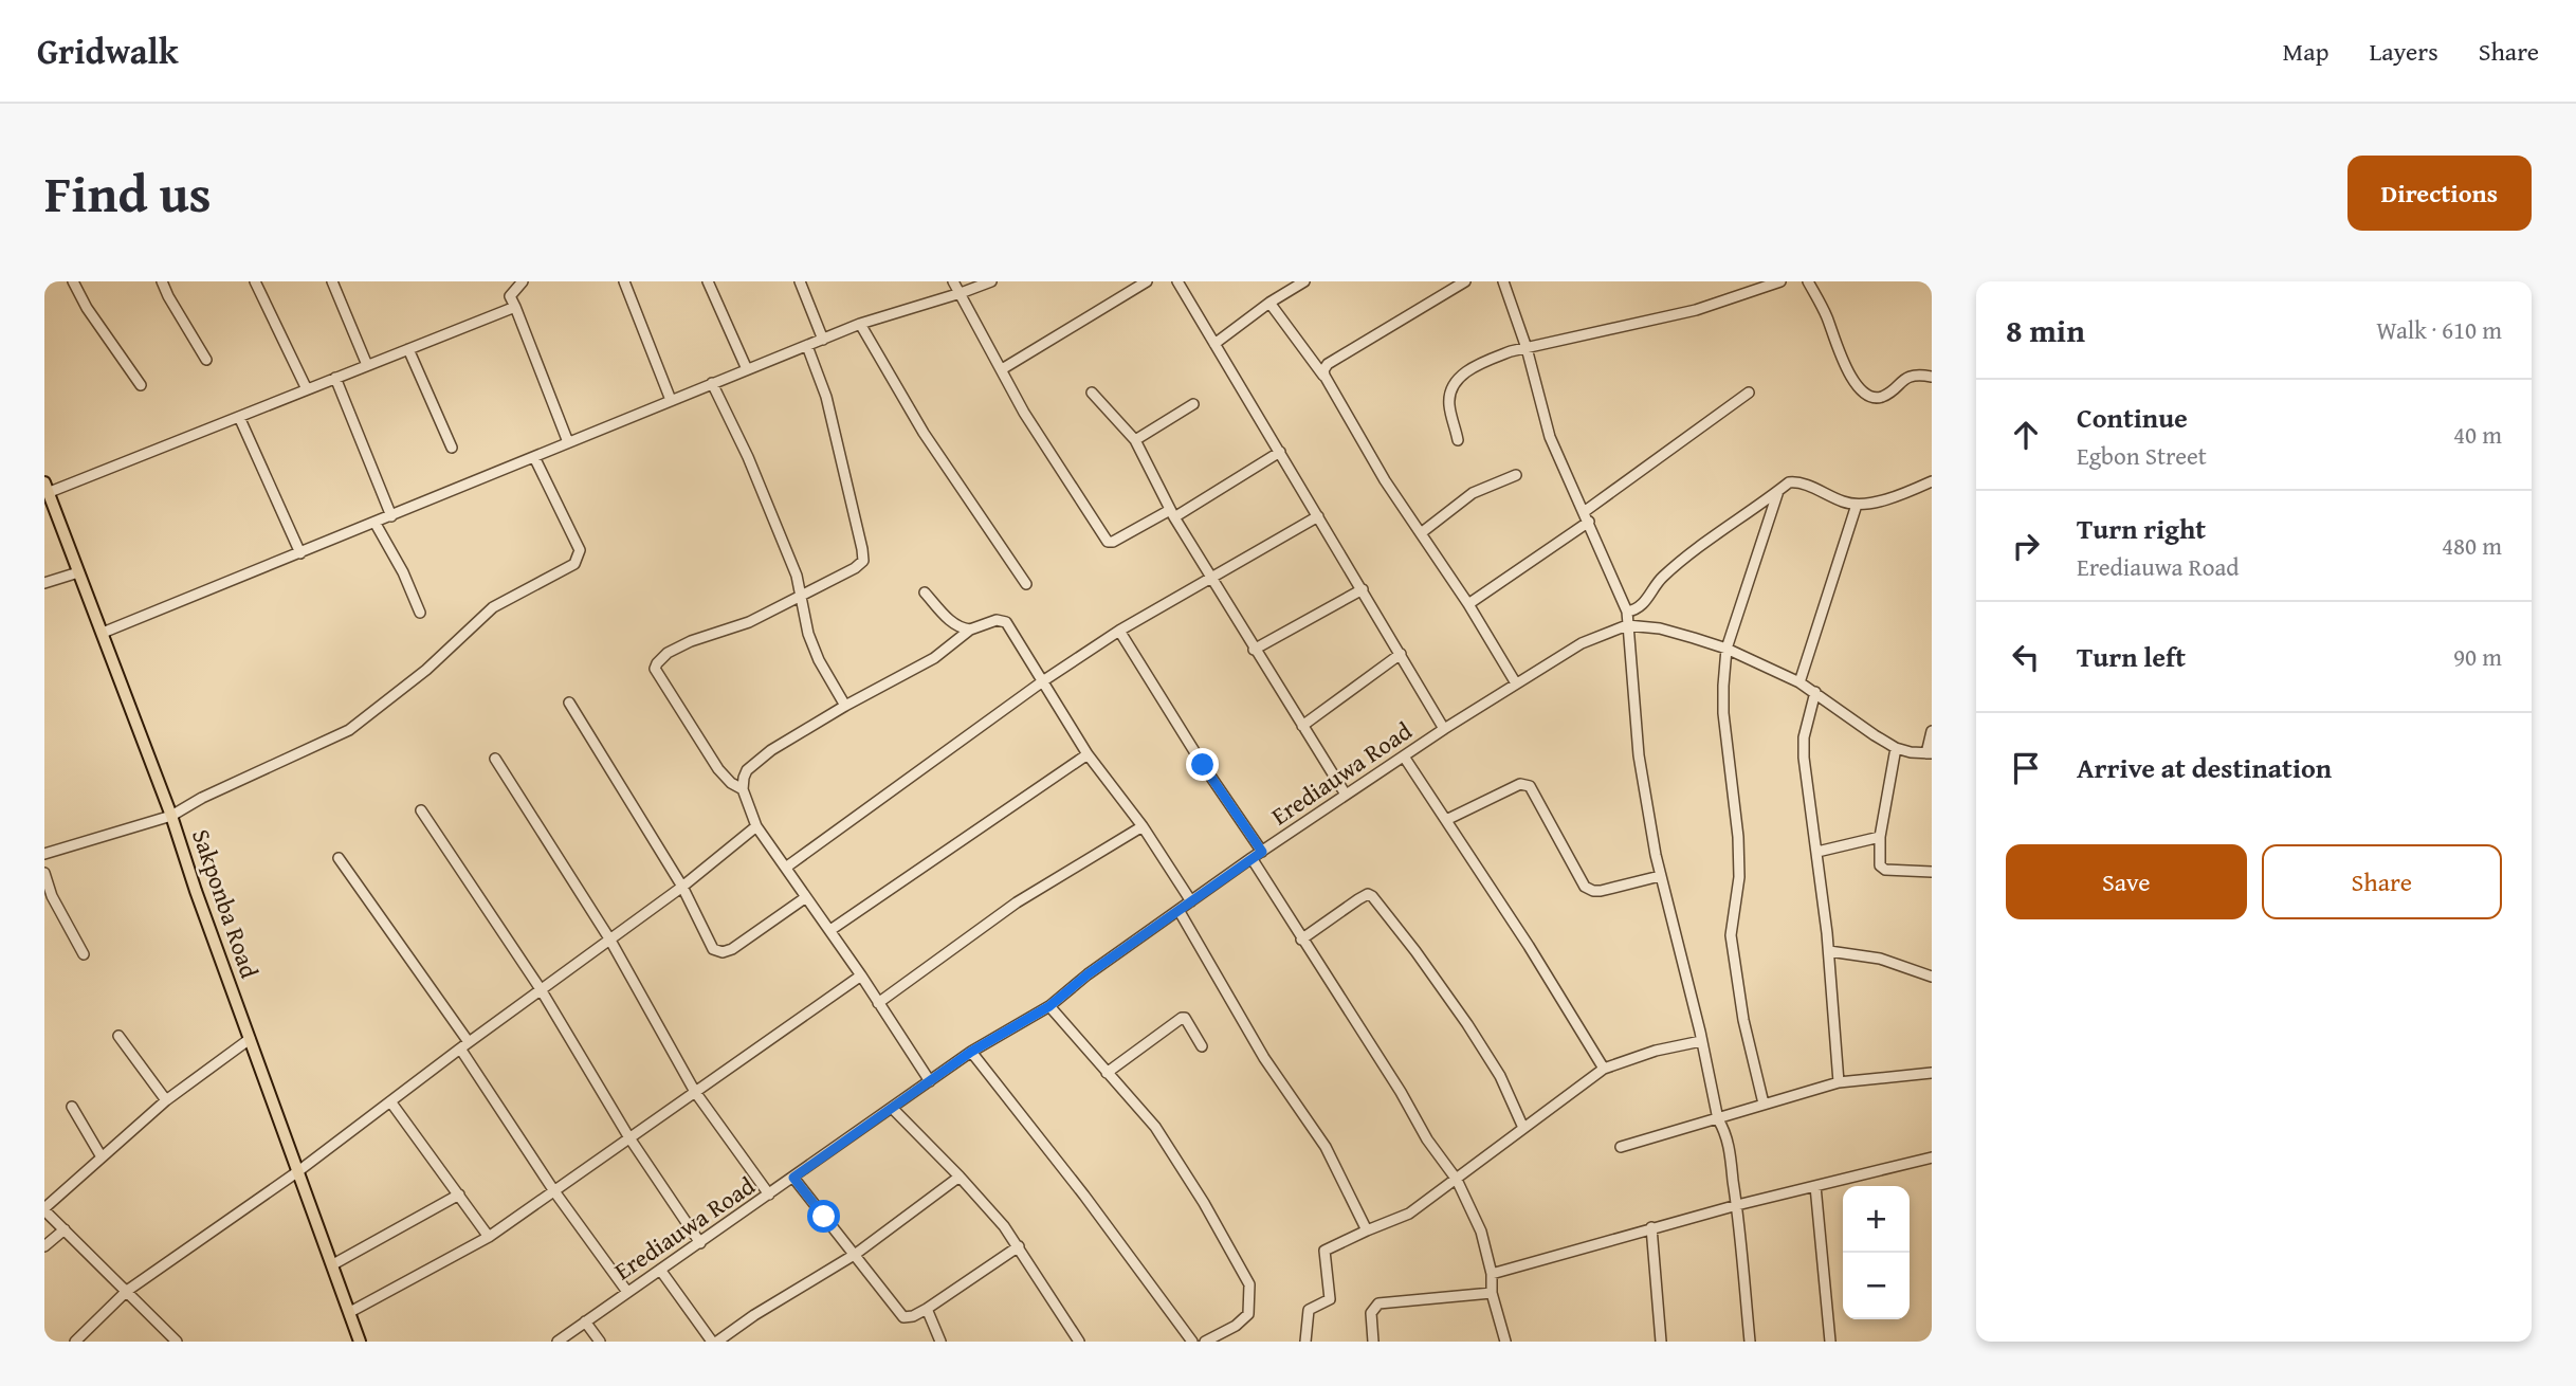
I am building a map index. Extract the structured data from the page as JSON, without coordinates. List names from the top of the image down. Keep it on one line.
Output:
{"streets":{"main road":["Sakponba Road"],"street":["Erediauwa Road"]},"page":{"header":"Gridwalk","nav":["Map","Layers","Share"],"title":"Find us","buttons":["Directions",["Save","Share"]],"heading":["8 min","Walk · 610 m"],"list":[["Continue","Egbon Street","40 m"],["Turn right","Erediauwa Road","480 m"],["Turn left","90 m"],"Arrive at destination"],"map_buttons":["+","−"]}}
